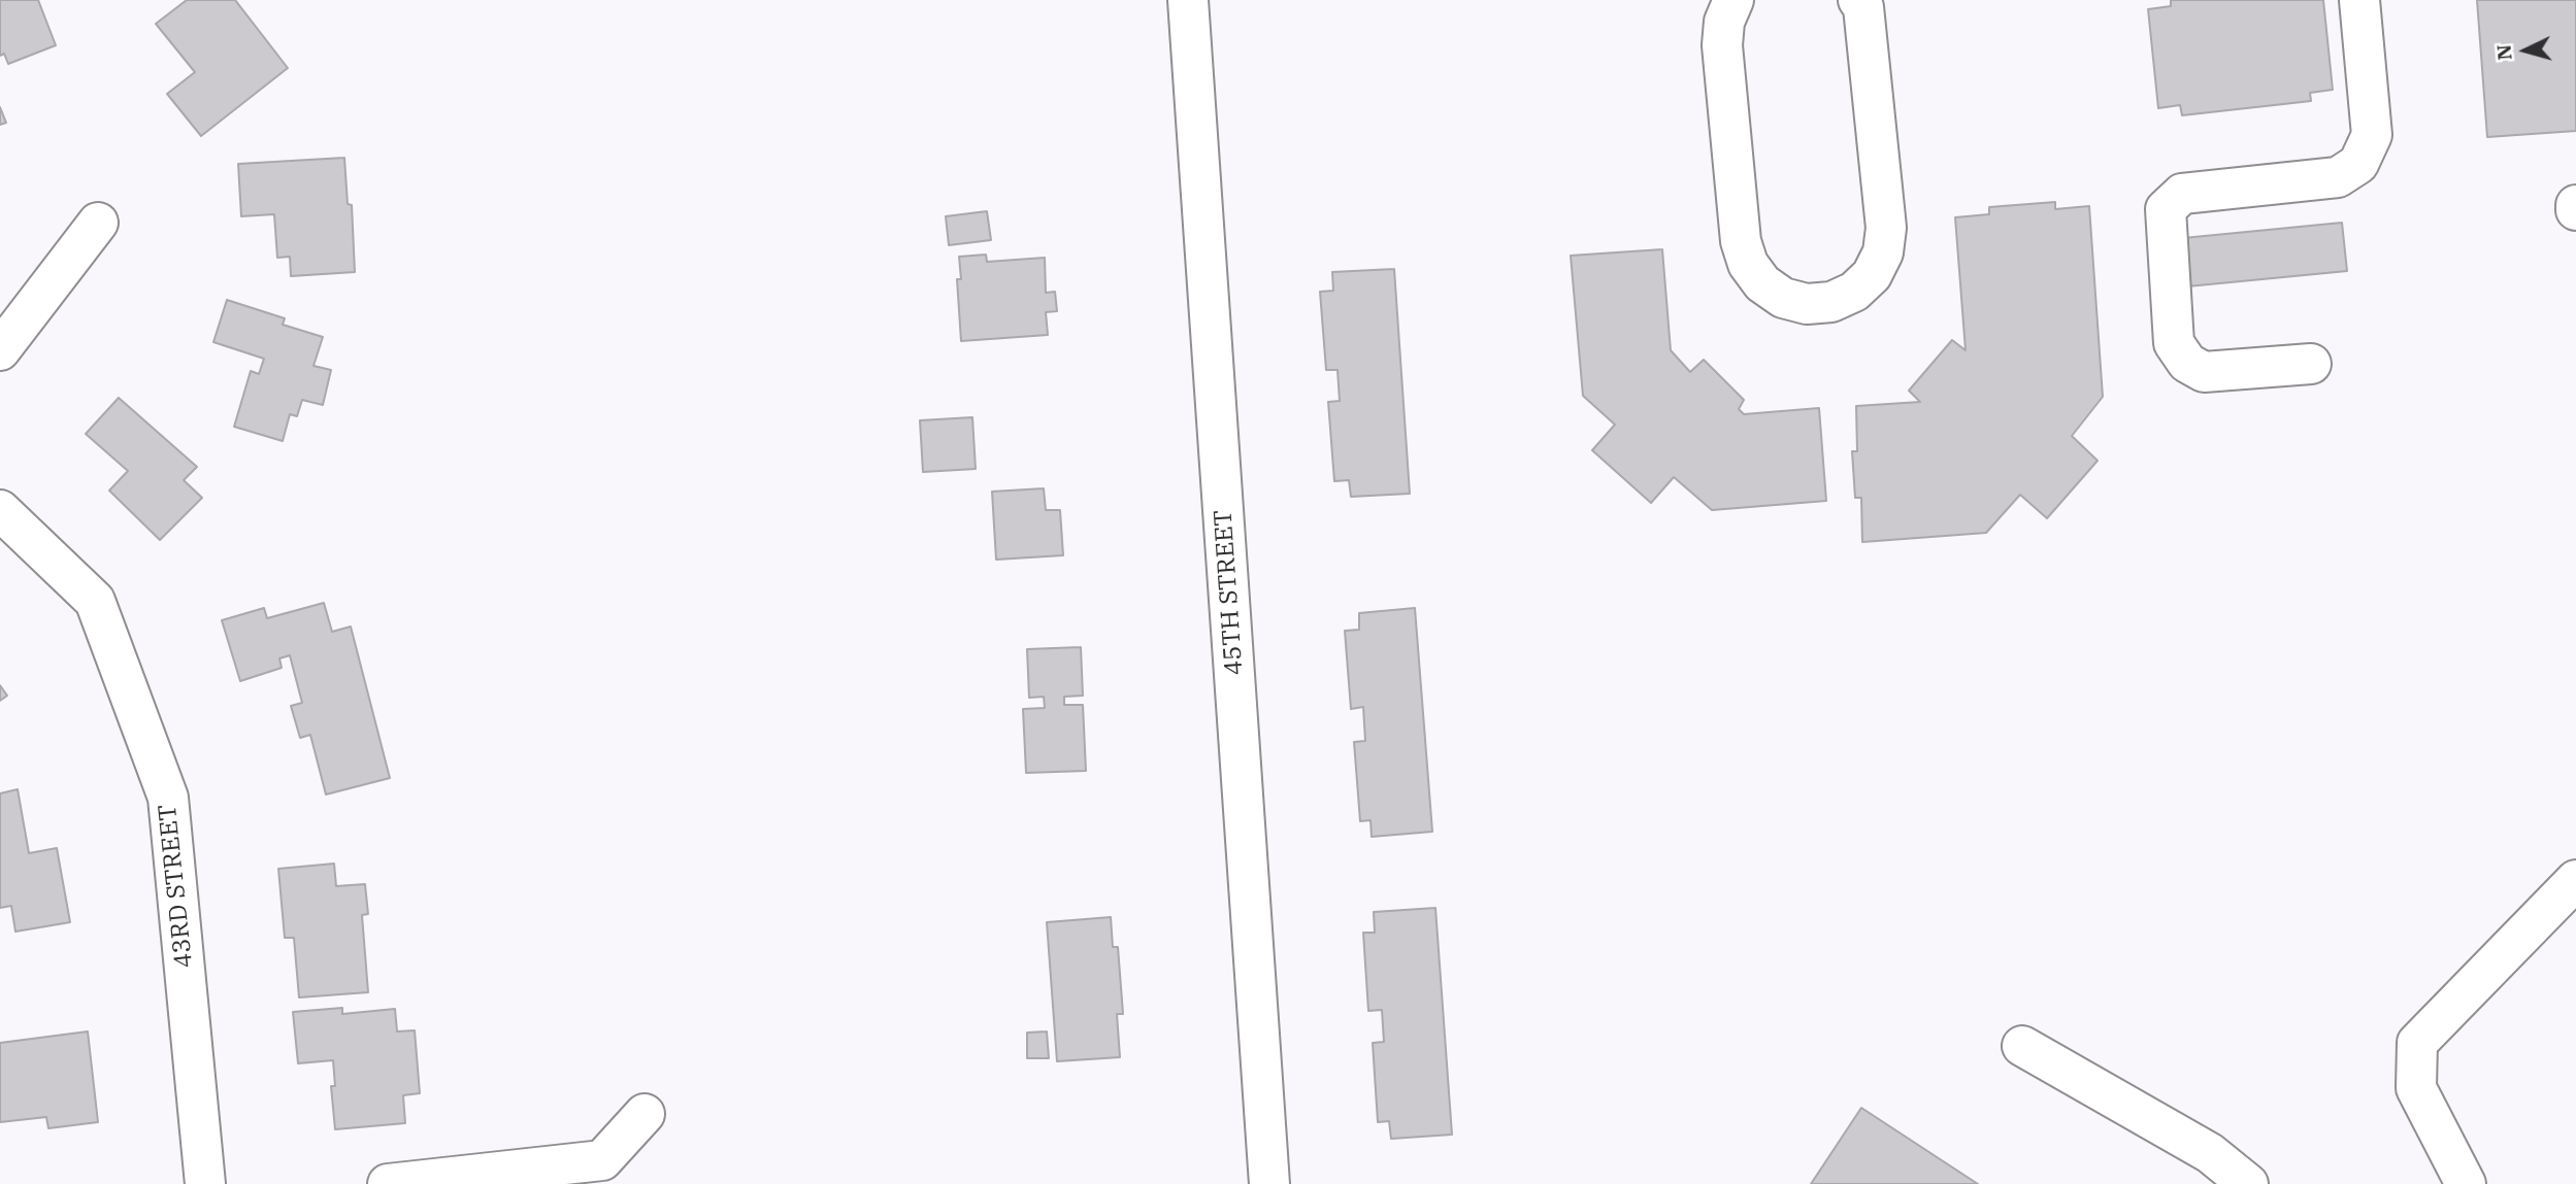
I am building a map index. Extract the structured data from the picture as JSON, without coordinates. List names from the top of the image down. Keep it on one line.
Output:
{"streets":{"street":["45TH STREET","43RD STREET"]},"north":"left"}
